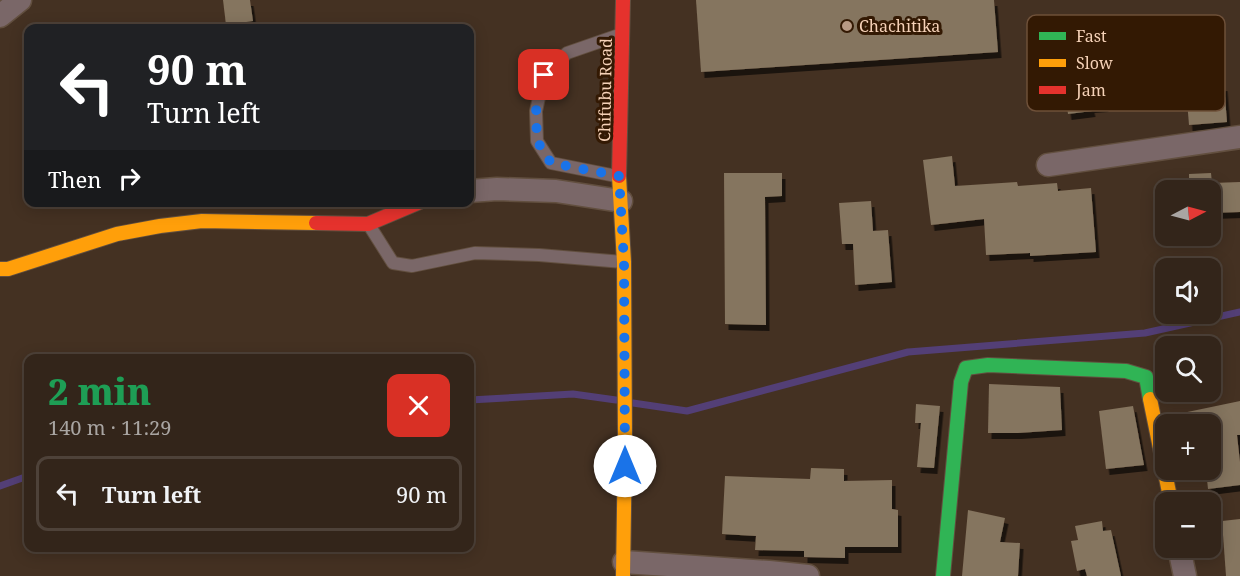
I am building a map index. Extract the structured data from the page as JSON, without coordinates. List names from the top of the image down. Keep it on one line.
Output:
{"streets":{"street":["Chifubu Road"]},"places":["Chachitika"],"legend":["Fast","Slow","Jam"],"north":"right","page":{"turn":["90 m","Turn left"],"then":"Then","map_buttons":["+","−"],"heading":["2 min","140 m · 11:29"],"list":[{"name":"Turn left","value":"90 m"}]}}
